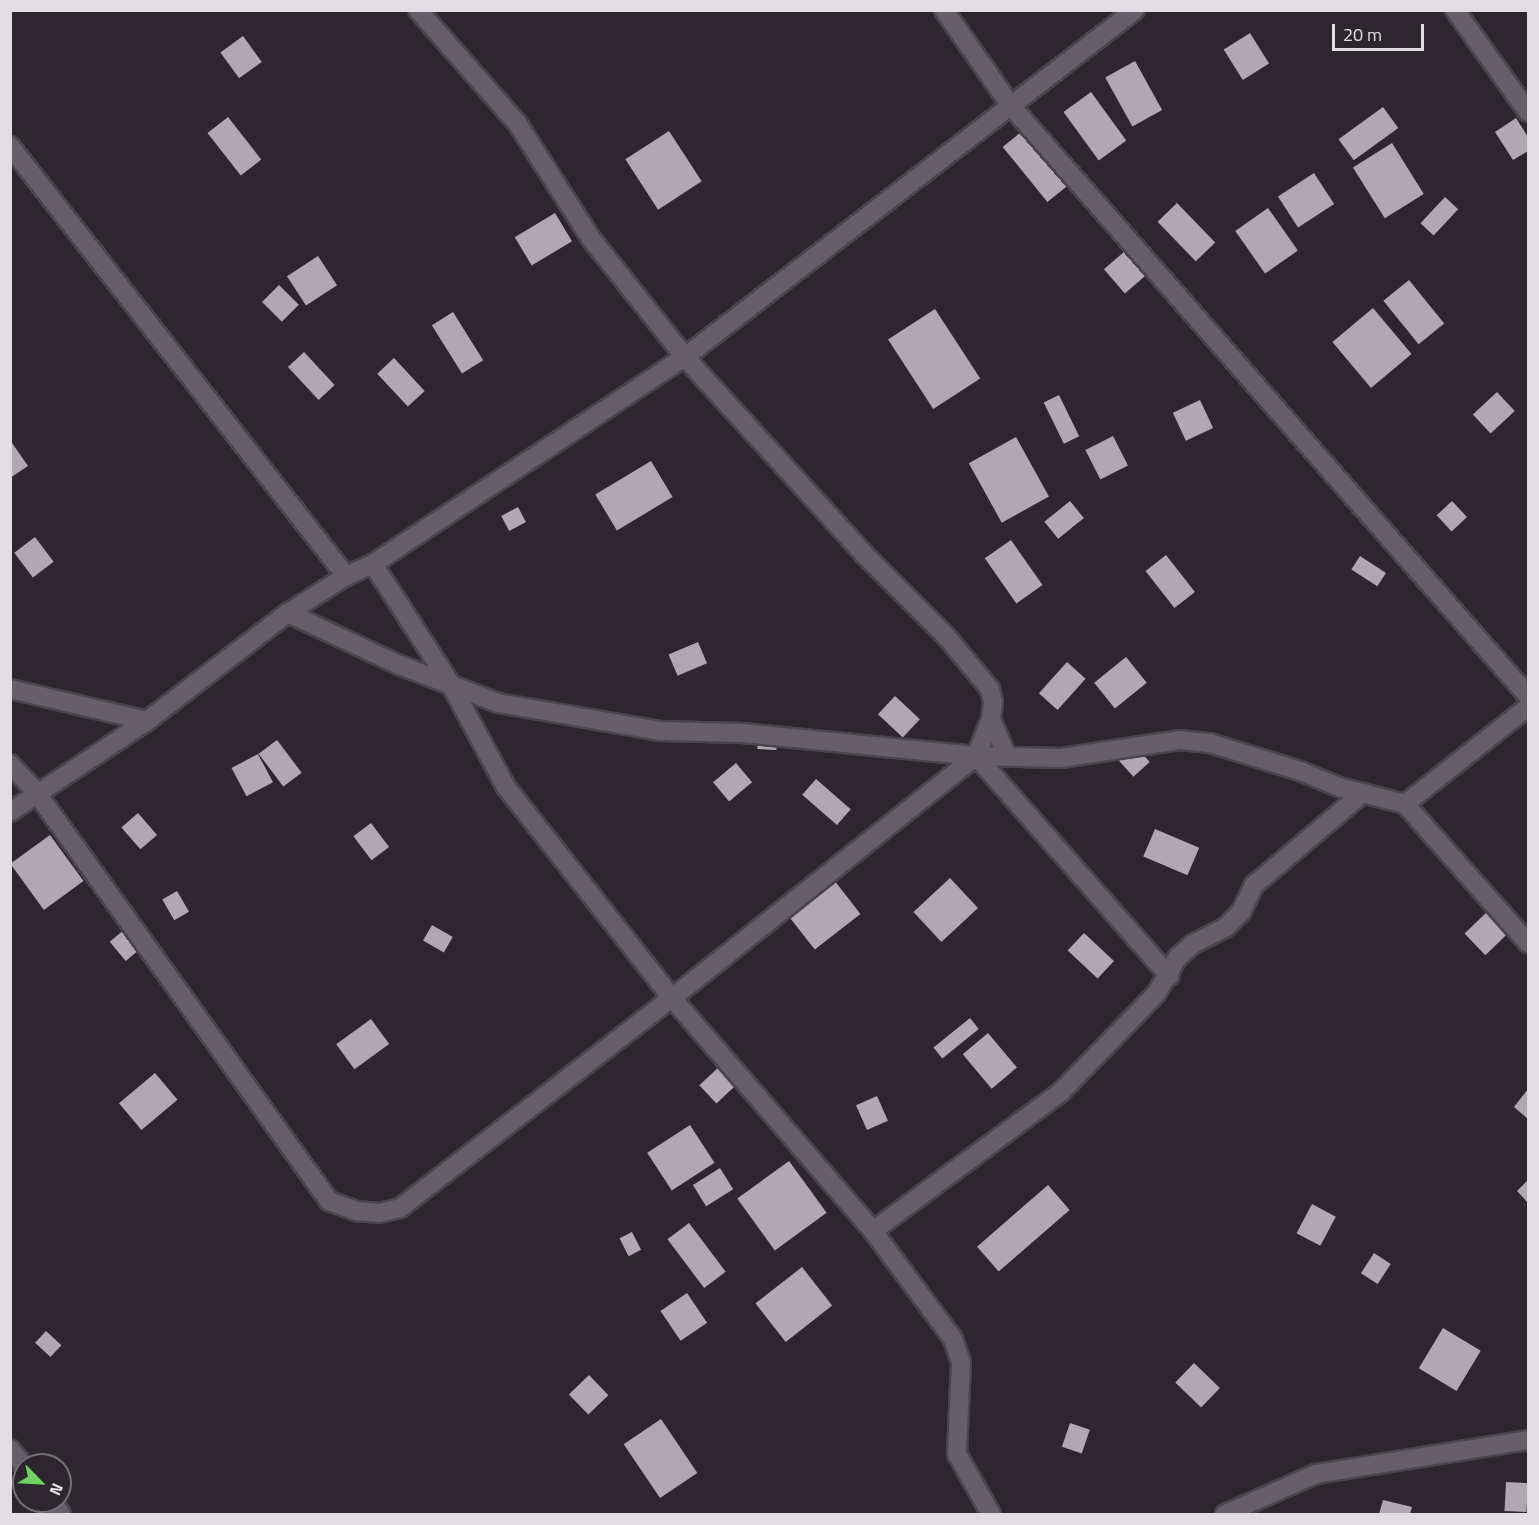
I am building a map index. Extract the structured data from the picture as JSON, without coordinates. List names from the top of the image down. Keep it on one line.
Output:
{"scale_bar":"20 m","north":"bottom right"}
